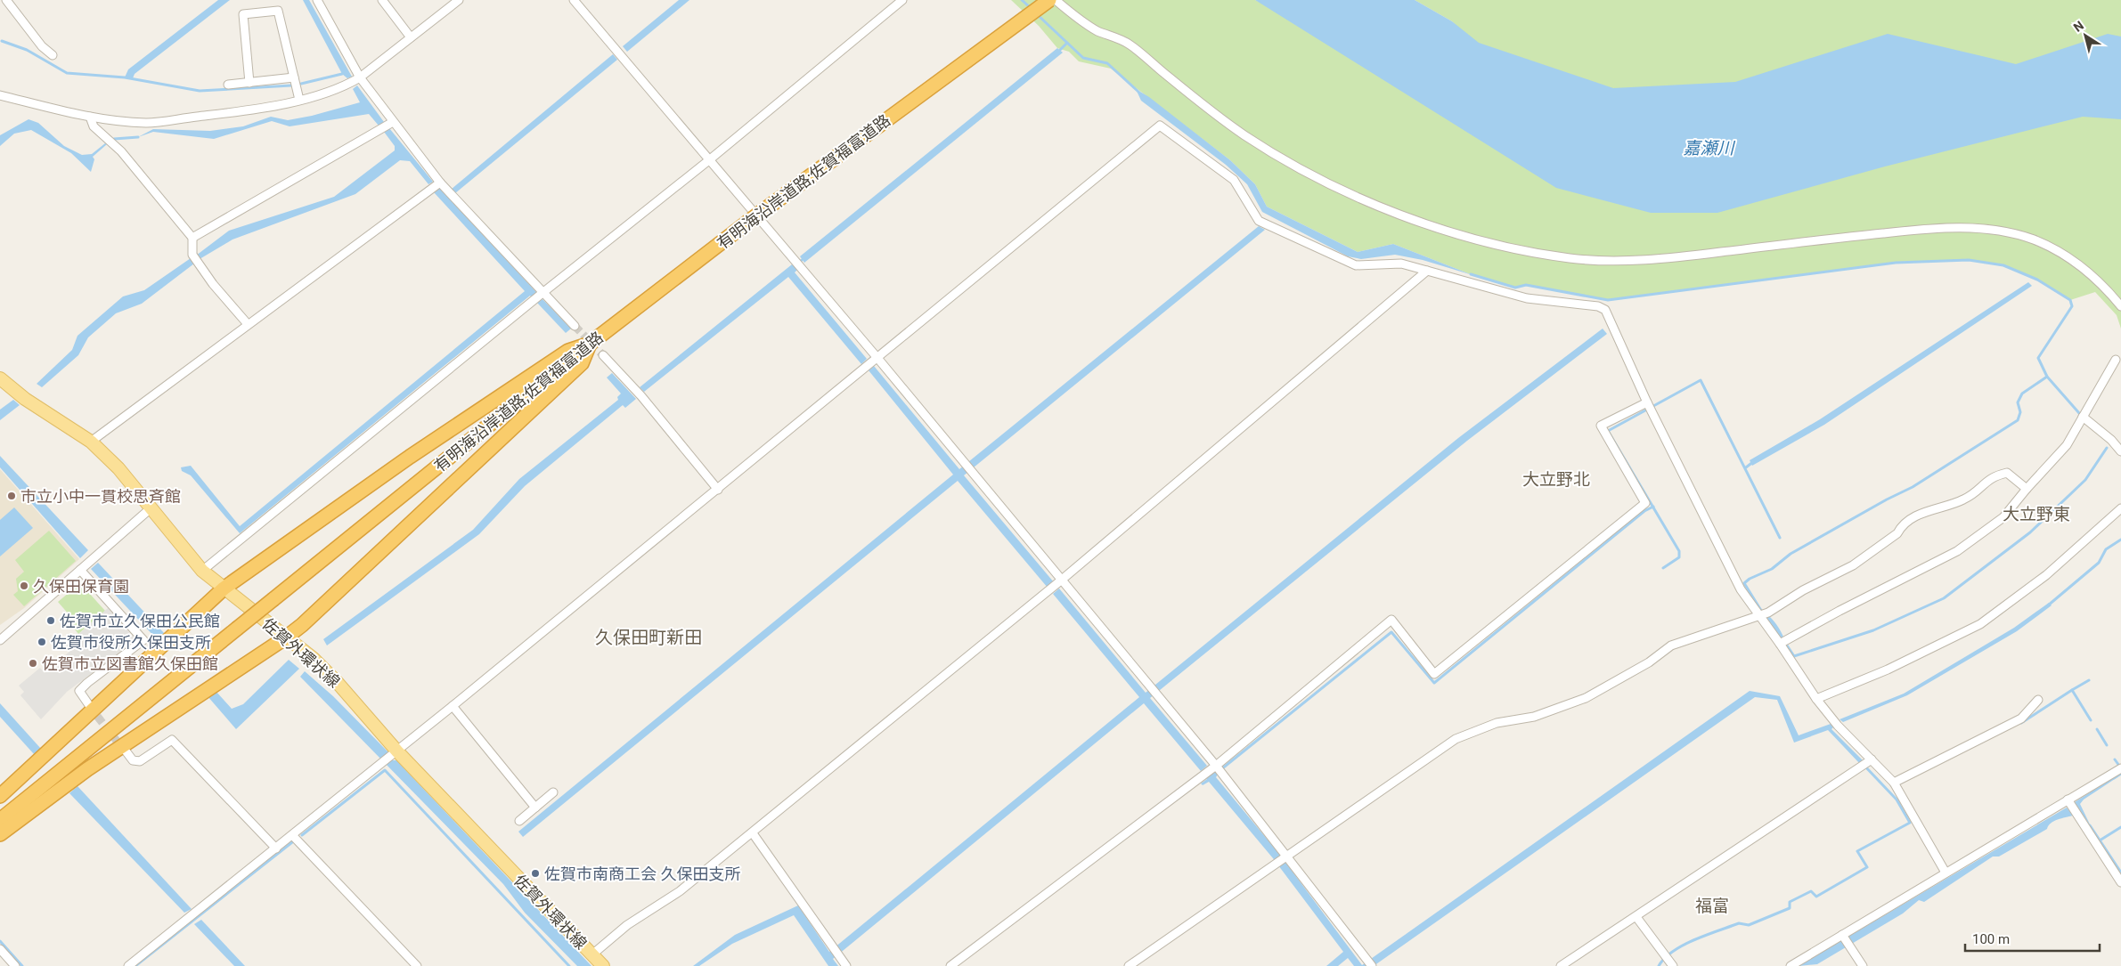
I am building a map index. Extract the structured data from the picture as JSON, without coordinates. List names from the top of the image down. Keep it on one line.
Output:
{"streets":{"highway":["有明海沿岸道路;佐賀福富道路"],"main road":["佐賀外環状線"]},"districts":["大立野北","大立野東","久保田町新田","福富"],"water":["嘉瀬川"],"places":["市立小中一貫校思斉館","久保田保育園","佐賀市立久保田公民館","佐賀市役所久保田支所","佐賀市立図書館久保田館","佐賀市南商工会 久保田支所"],"scale_bar":"100 m","north":"top left"}
